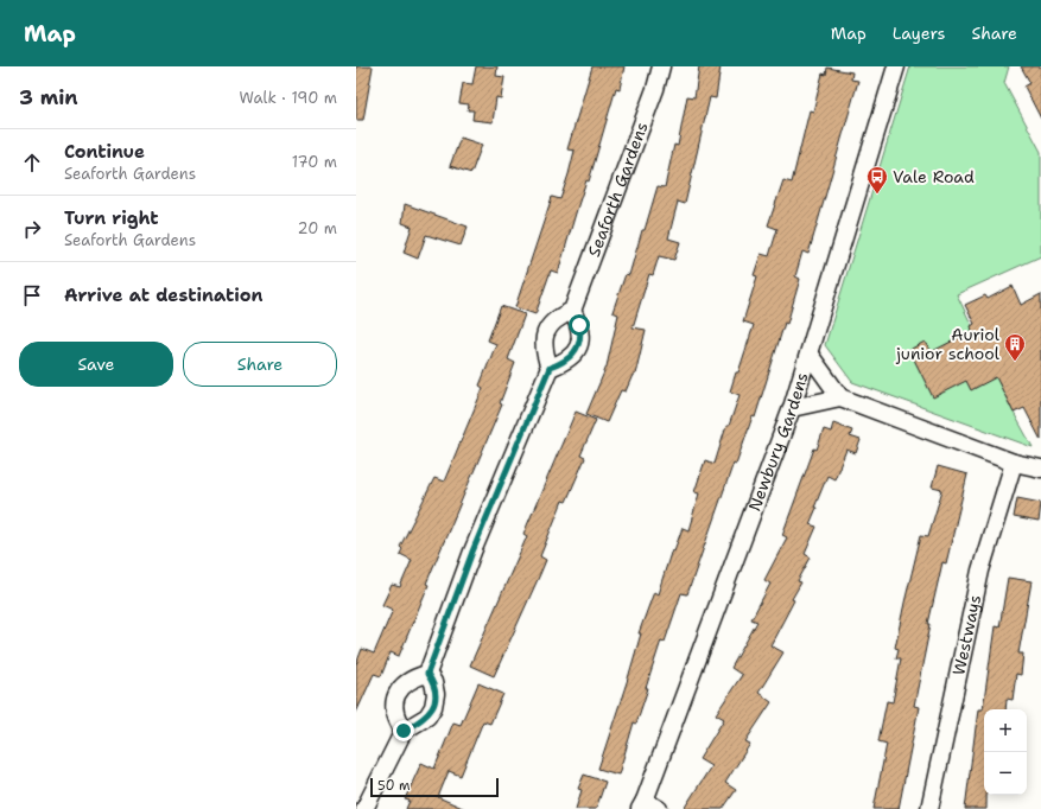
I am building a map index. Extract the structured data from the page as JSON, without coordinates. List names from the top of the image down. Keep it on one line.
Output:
{"streets":{"street":["Seaforth Gardens","Newbury Gardens","Westways"]},"places":{"bus stop":["Vale Road"],"building":["Auriol junior school"]},"scale_bar":"50 m","page":{"header":"Map","nav":["Map","Layers","Share"],"heading":["3 min","Walk · 190 m"],"list":[["Continue","Seaforth Gardens","170 m"],["Turn right","Seaforth Gardens","20 m"],"Arrive at destination"],"buttons":["Save","Share"],"map_buttons":["+","−"],"scale":"50 m"}}
